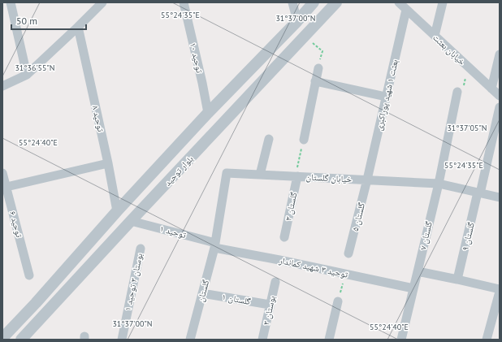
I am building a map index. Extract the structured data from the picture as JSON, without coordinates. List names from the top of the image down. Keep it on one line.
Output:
{"streets":{"street":["خیابان بعثت","توحید ۱۰","بعثت ۱ شهید پوراکبری","توحید ۸","بلوار توحید","خیابان گلستان","گلستان ۳","گلستان ۵","توحید ۶","توحید ۱","گلستان ۷","گلستان ۹","توحید ۳ شهید کماندار","بوستان ۳ توحید ۱","گلستان","گلستان ۱","بوستان ۳"]},"crossings":[["خیابان بعثت","بعثت ۱ شهید پوراکبری"],["توحید ۱۰","بلوار توحید"],["بعثت ۱ شهید پوراکبری","خیابان گلستان"],["بعثت ۱ شهید پوراکبری","گلستان ۵"],["توحید ۸","بلوار توحید"],["بلوار توحید","توحید ۱"],["خیابان گلستان","گلستان ۳"],["خیابان گلستان","گلستان ۵"],["خیابان گلستان","توحید ۱"],["خیابان گلستان","گلستان ۷"],["خیابان گلستان","گلستان ۹"],["خیابان گلستان","توحید ۳ شهید کماندار"],["خیابان گلستان","گلستان"],["توحید ۱","توحید ۳ شهید کماندار"],["توحید ۱","گلستان"],["گلستان ۷","توحید ۳ شهید کماندار"],["توحید ۳ شهید کماندار","گلستان"],["گلستان","گلستان ۱"],["گلستان ۱","بوستان ۳"]],"scale_bar":"50 m","coordinates":["55°24'35\"E","31°37'00\"N","31°36'55\"N","31°37'05\"N","55°24'40\"E"]}
